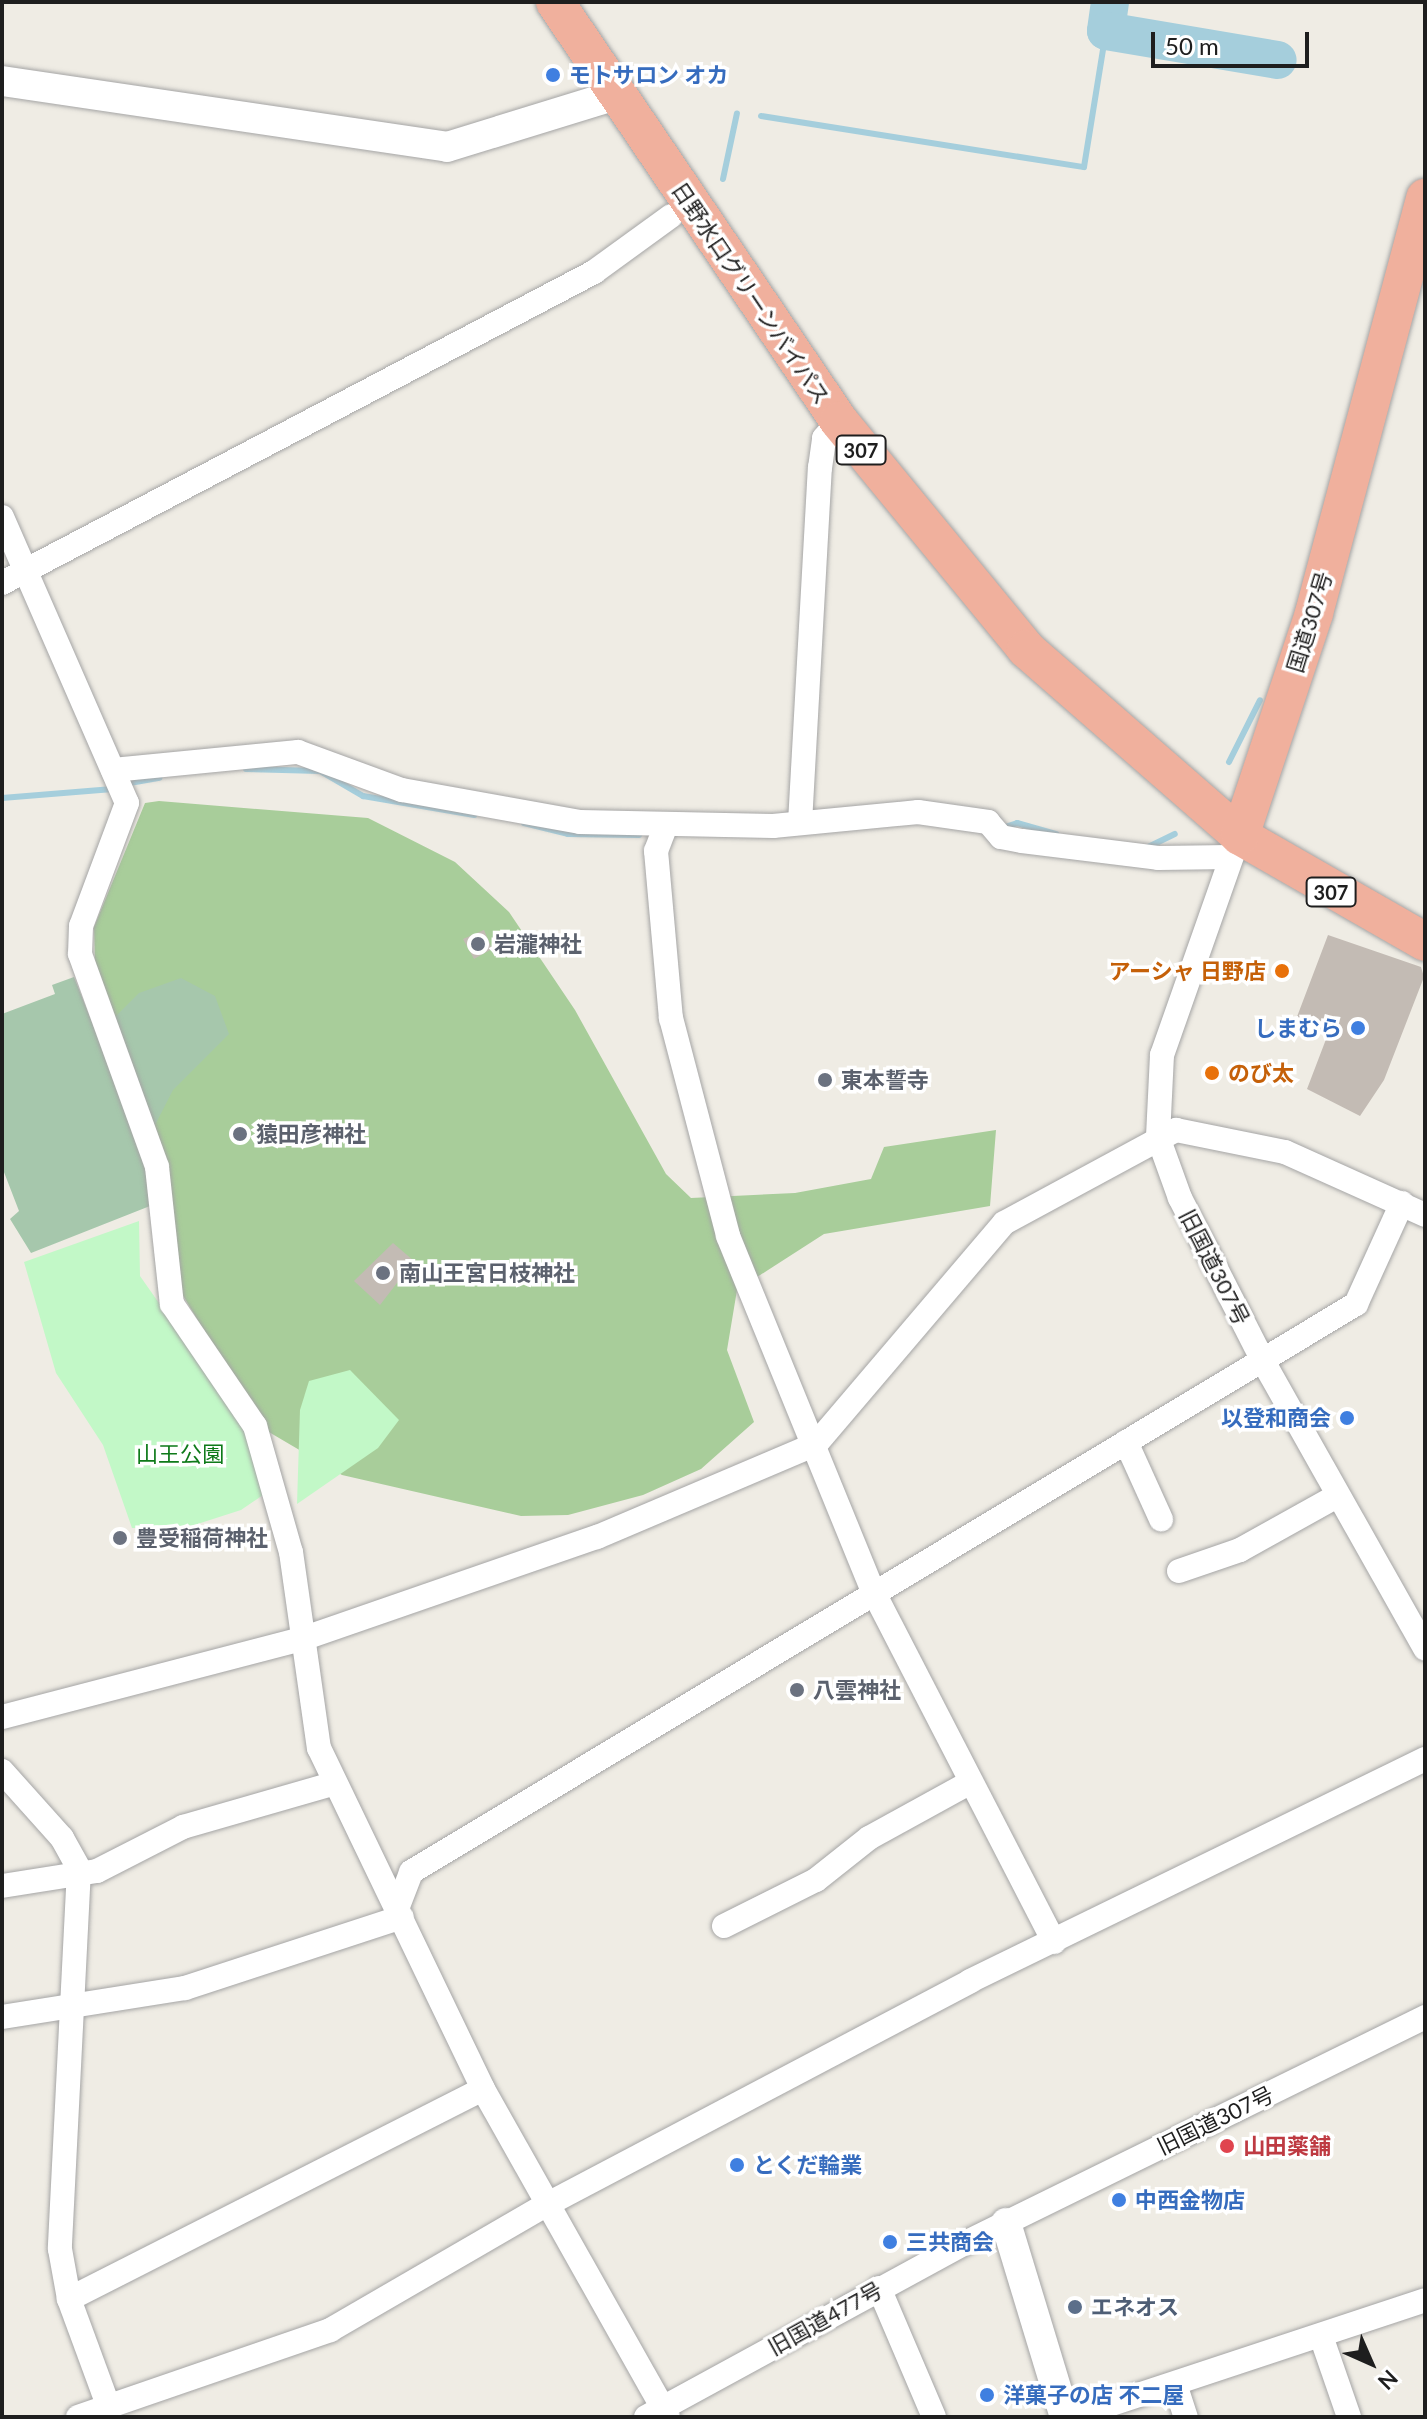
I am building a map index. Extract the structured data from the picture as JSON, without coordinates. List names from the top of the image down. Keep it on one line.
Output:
{"streets":{"highway":["日野水口グリーンバイパス","307","国道307号"],"street":["旧国道307号","旧国道477号"]},"crossings":[["日野水口グリーンバイパス","307"],["日野水口グリーンバイパス","国道307号"],["日野水口グリーンバイパス","旧国道307号"],["307","国道307号"],["307","旧国道307号"],["国道307号","旧国道307号"],["旧国道307号","旧国道477号"]],"parks":["山王公園"],"places":["モトサロン オカ","岩瀧神社","アーシャ 日野店","しまむら","のび太","東本誓寺","猿田彦神社","南山王宮日枝神社","以登和商会","豊受稲荷神社","八雲神社","山田薬舗","とくだ輪業","中西金物店","三共商会","エネオス","洋菓子の店 不二屋"],"scale_bar":"50 m","north":"bottom right"}
